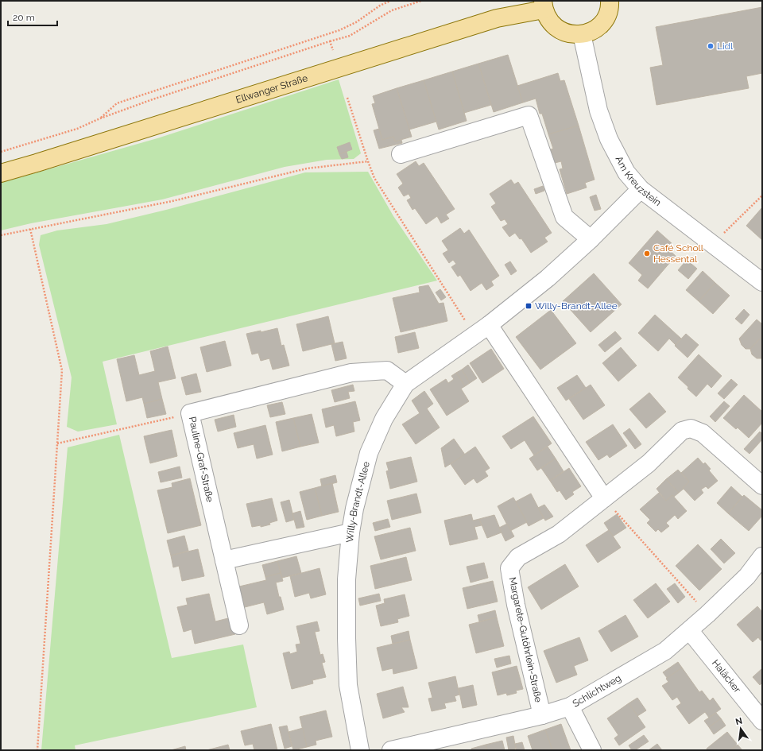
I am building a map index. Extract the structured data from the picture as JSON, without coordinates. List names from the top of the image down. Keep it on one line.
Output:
{"streets":{"main road":["Ellwanger Straße"],"street":["Am Kreuzstein","Pauline-Graf-Straße","Willy-Brandt-Allee","Margarete-Gutöhrlein-Straße","Haläcker","Schlichtweg"]},"crossings":[["Am Kreuzstein","Willy-Brandt-Allee"],["Pauline-Graf-Straße","Willy-Brandt-Allee"],["Margarete-Gutöhrlein-Straße","Schlichtweg"],["Haläcker","Schlichtweg"]],"places":{"other":["Lidl","Café Scholl Hessental"],"transit":["Willy-Brandt-Allee"]},"scale_bar":"20 m","north":"top"}
